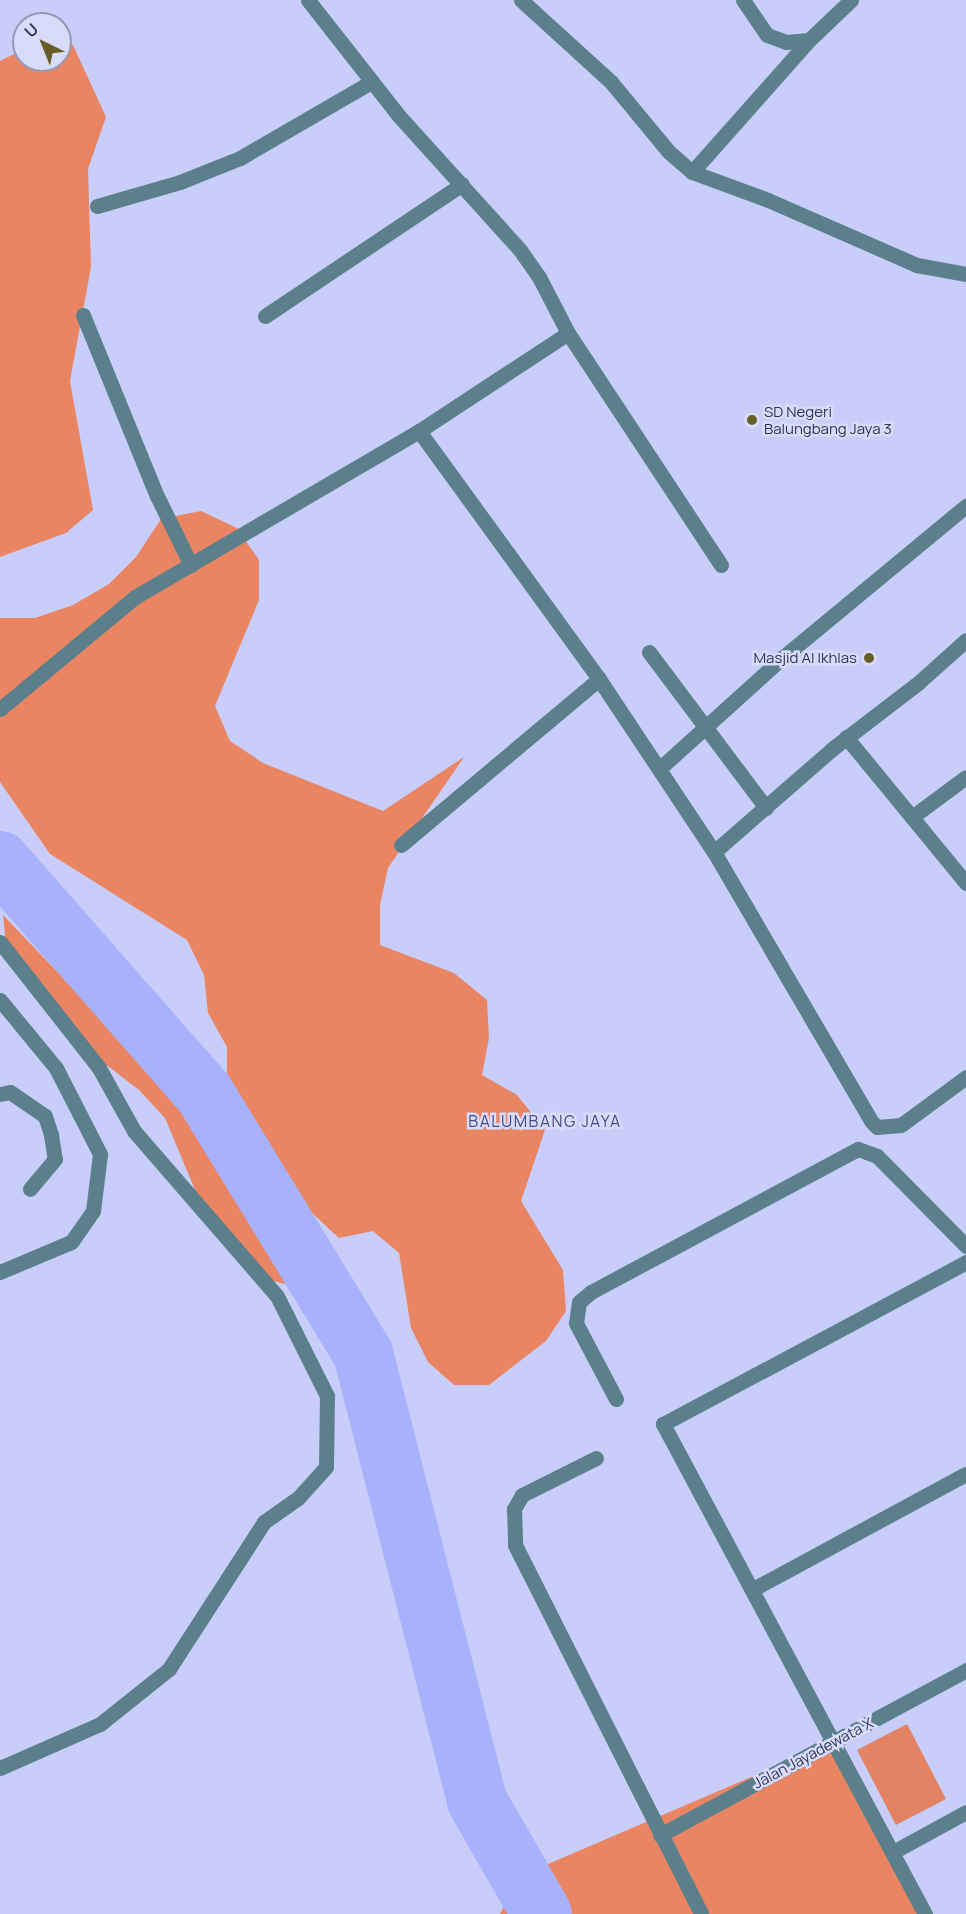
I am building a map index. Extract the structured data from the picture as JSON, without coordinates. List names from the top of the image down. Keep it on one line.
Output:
{"streets":{"street":["Jalan Jayadewata X"]},"districts":["BALUMBANG JAYA"],"places":["SD Negeri Balungbang Jaya 3","Masjid Al Ikhlas"],"north":"top left"}
